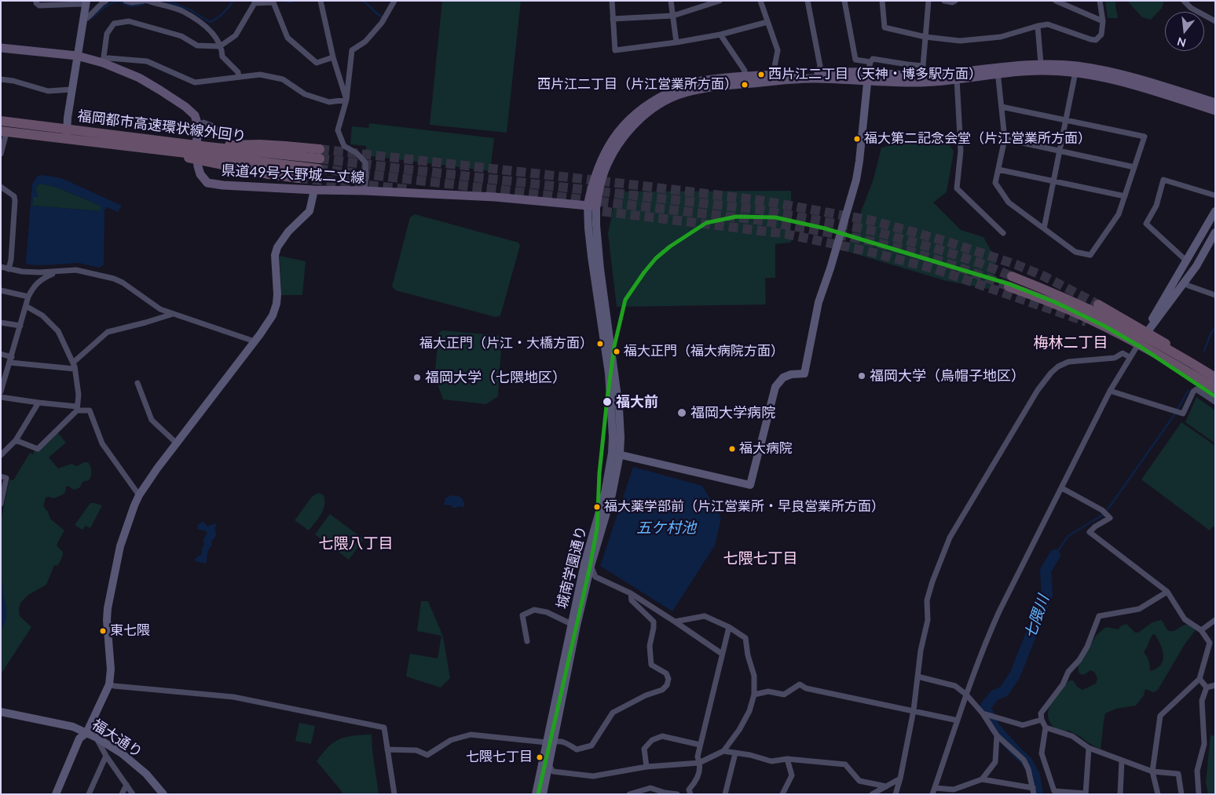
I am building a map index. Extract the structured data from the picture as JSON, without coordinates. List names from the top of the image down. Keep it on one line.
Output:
{"streets":{"highway":["福岡都市高速環状線外回り"],"main road":["県道49号大野城二丈線"],"street":["城南学園通り","福大通り"]},"crossings":[["福岡都市高速環状線外回り","県道49号大野城二丈線"],["県道49号大野城二丈線","城南学園通り"]],"districts":["梅林二丁目","七隈八丁目","七隈七丁目"],"water":["五ケ村池","七隈川"],"places":["西片江二丁目（天神・博多駅方面）","西片江二丁目（片江営業所方面）","福大第二記念会堂（片江営業所方面）","福大正門（片江・大橋方面）","福大正門（福大病院方面）","福岡大学（烏帽子地区）","福岡大学（七隈地区）","福大前","福岡大学病院","福大病院","福大薬学部前（片江営業所・早良営業所方面）","東七隈","七隈七丁目"],"lines":["transit line N"],"north":"bottom"}
